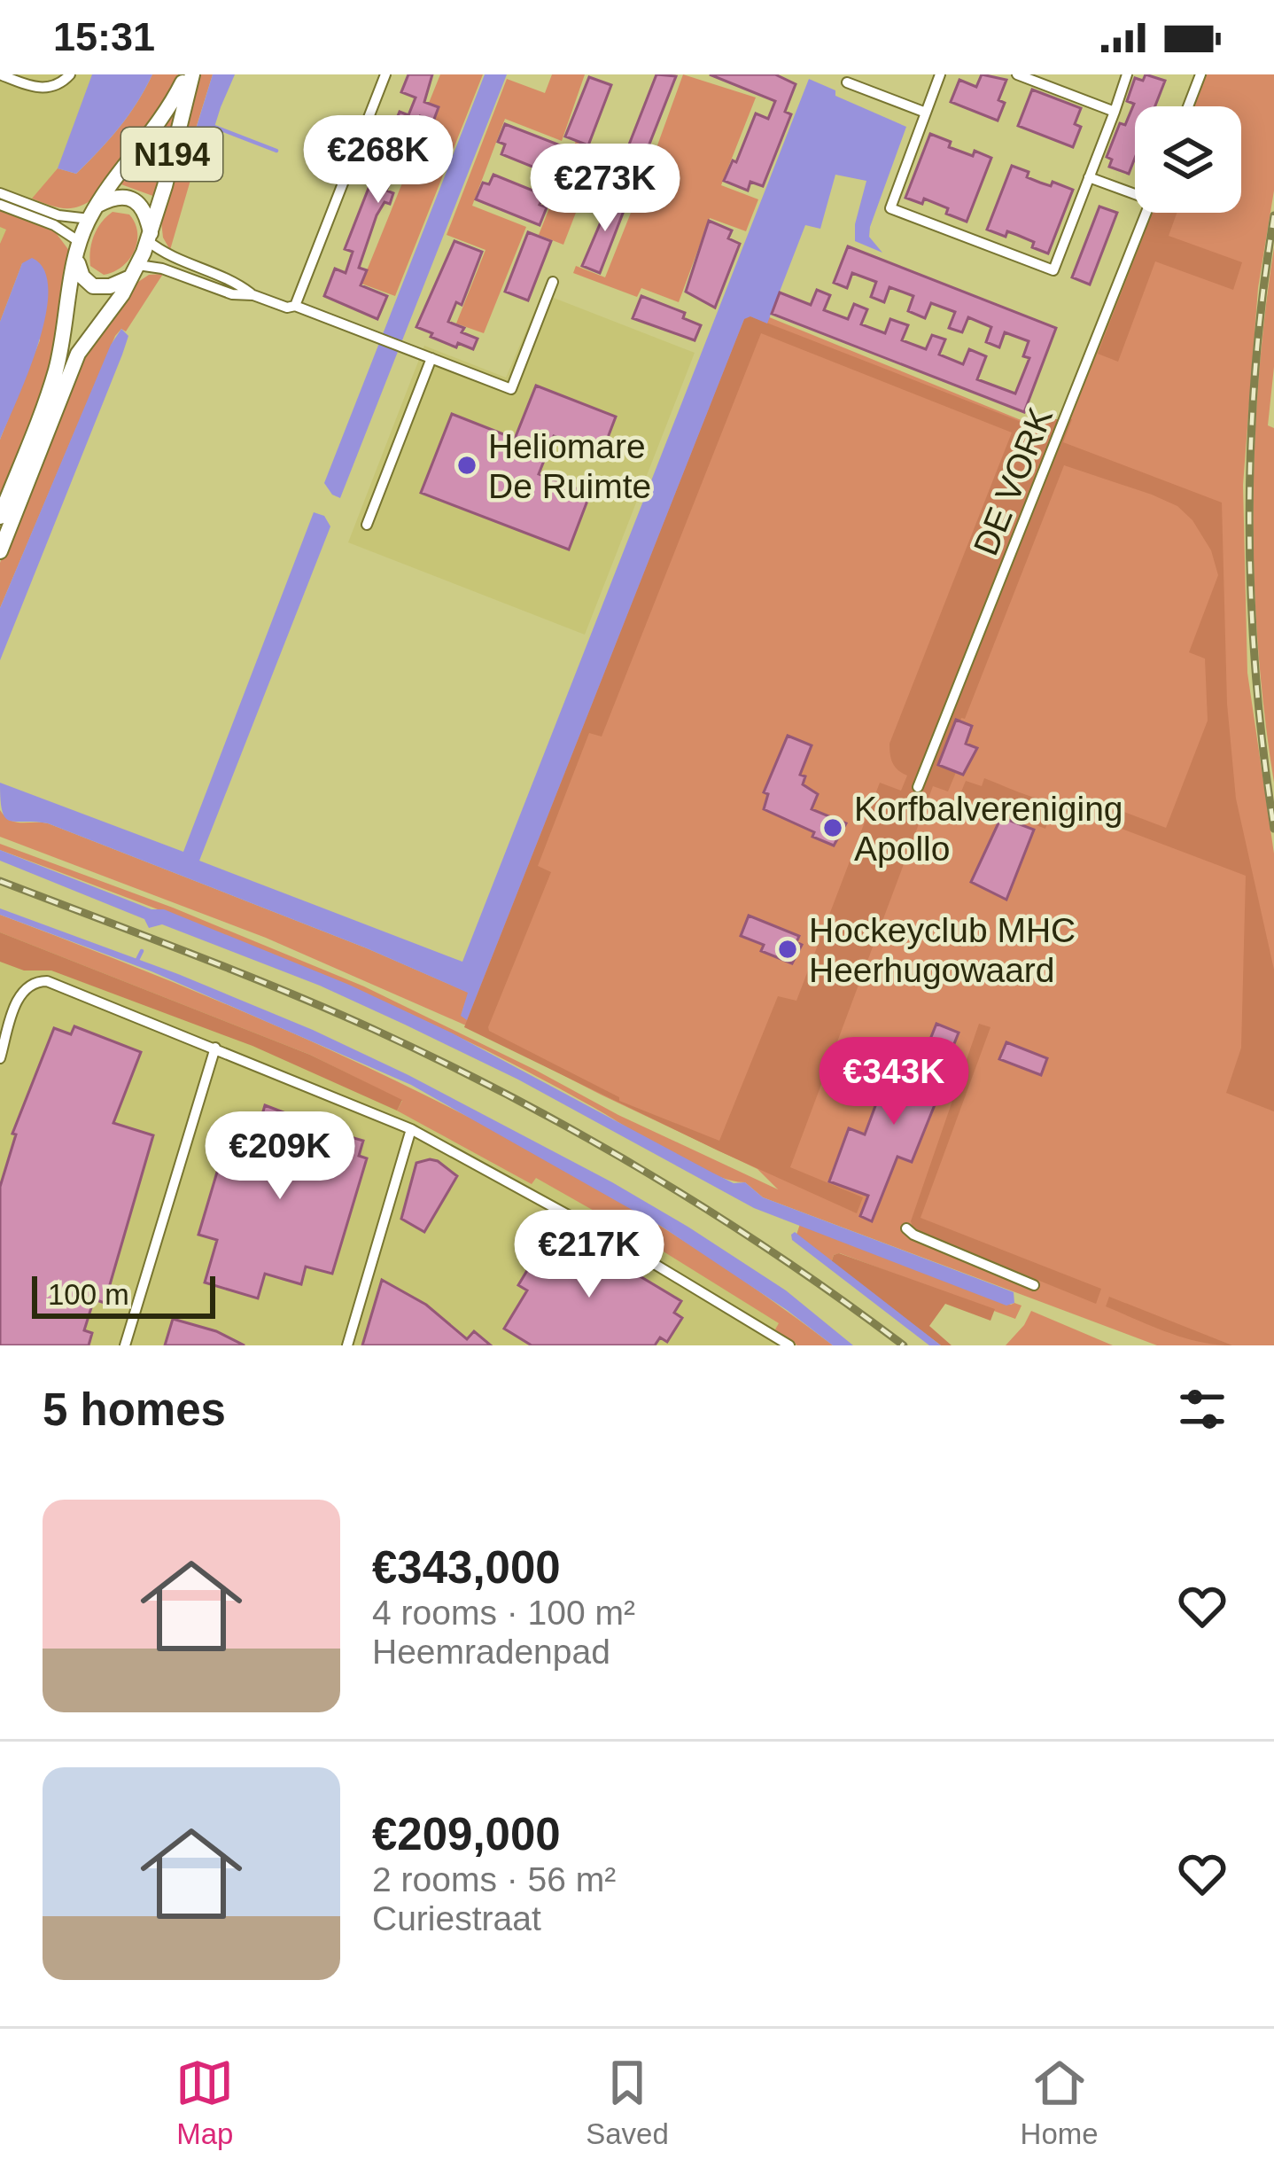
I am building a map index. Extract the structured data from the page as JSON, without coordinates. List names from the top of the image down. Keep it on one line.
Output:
{"streets":{"main road":["N194"],"street":["DE VORK"]},"places":["Heliomare De Ruimte","Korfbalvereniging Apollo","Hockeyclub MHC Heerhugowaard"],"scale_bar":"100 m","page":{"status":"15:31","price":["€268K","€273K","€343K","€209K","€217K"],"scale":"100 m","heading":"5 homes","list":[{"name":"€343,000","note":"4 rooms · 100 m² · Heemradenpad"},{"name":"€209,000","note":"2 rooms · 56 m² · Curiestraat"}],"tabs":["Map","Saved","Home"]}}
